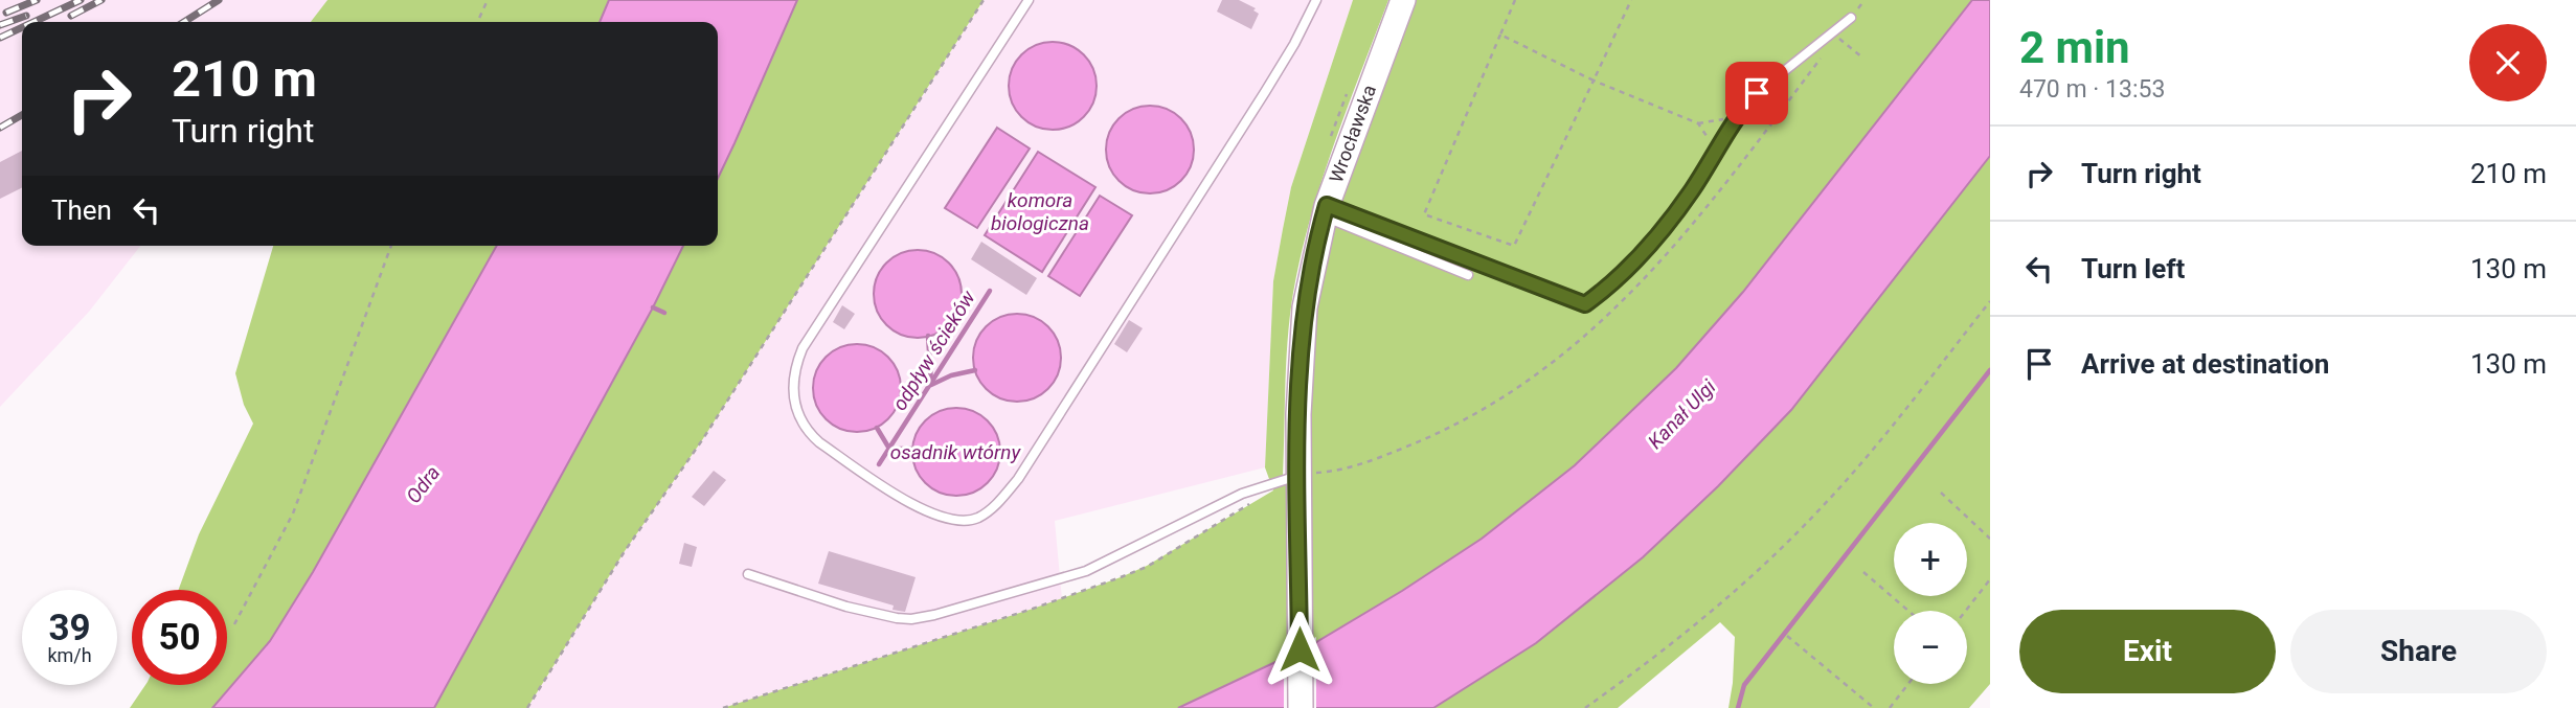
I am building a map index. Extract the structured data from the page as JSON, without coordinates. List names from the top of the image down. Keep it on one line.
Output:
{"streets":{"main road":["Wrocławska"]},"water":["komora biologiczna","odpływ ścieków","Kanał Ulgi","osadnik wtórny","Odra"],"page":{"heading":["2 min","470 m · 13:53"],"turn":["210 m","Turn right"],"list":[{"name":"Turn right","value":"210 m"},{"name":"Turn left","value":"130 m"},{"name":"Arrive at destination","value":"130 m"}],"then":"Then","map_buttons":["+","−"],"speed":"39 km/h","limit":"50","buttons":["Exit","Share"]}}
